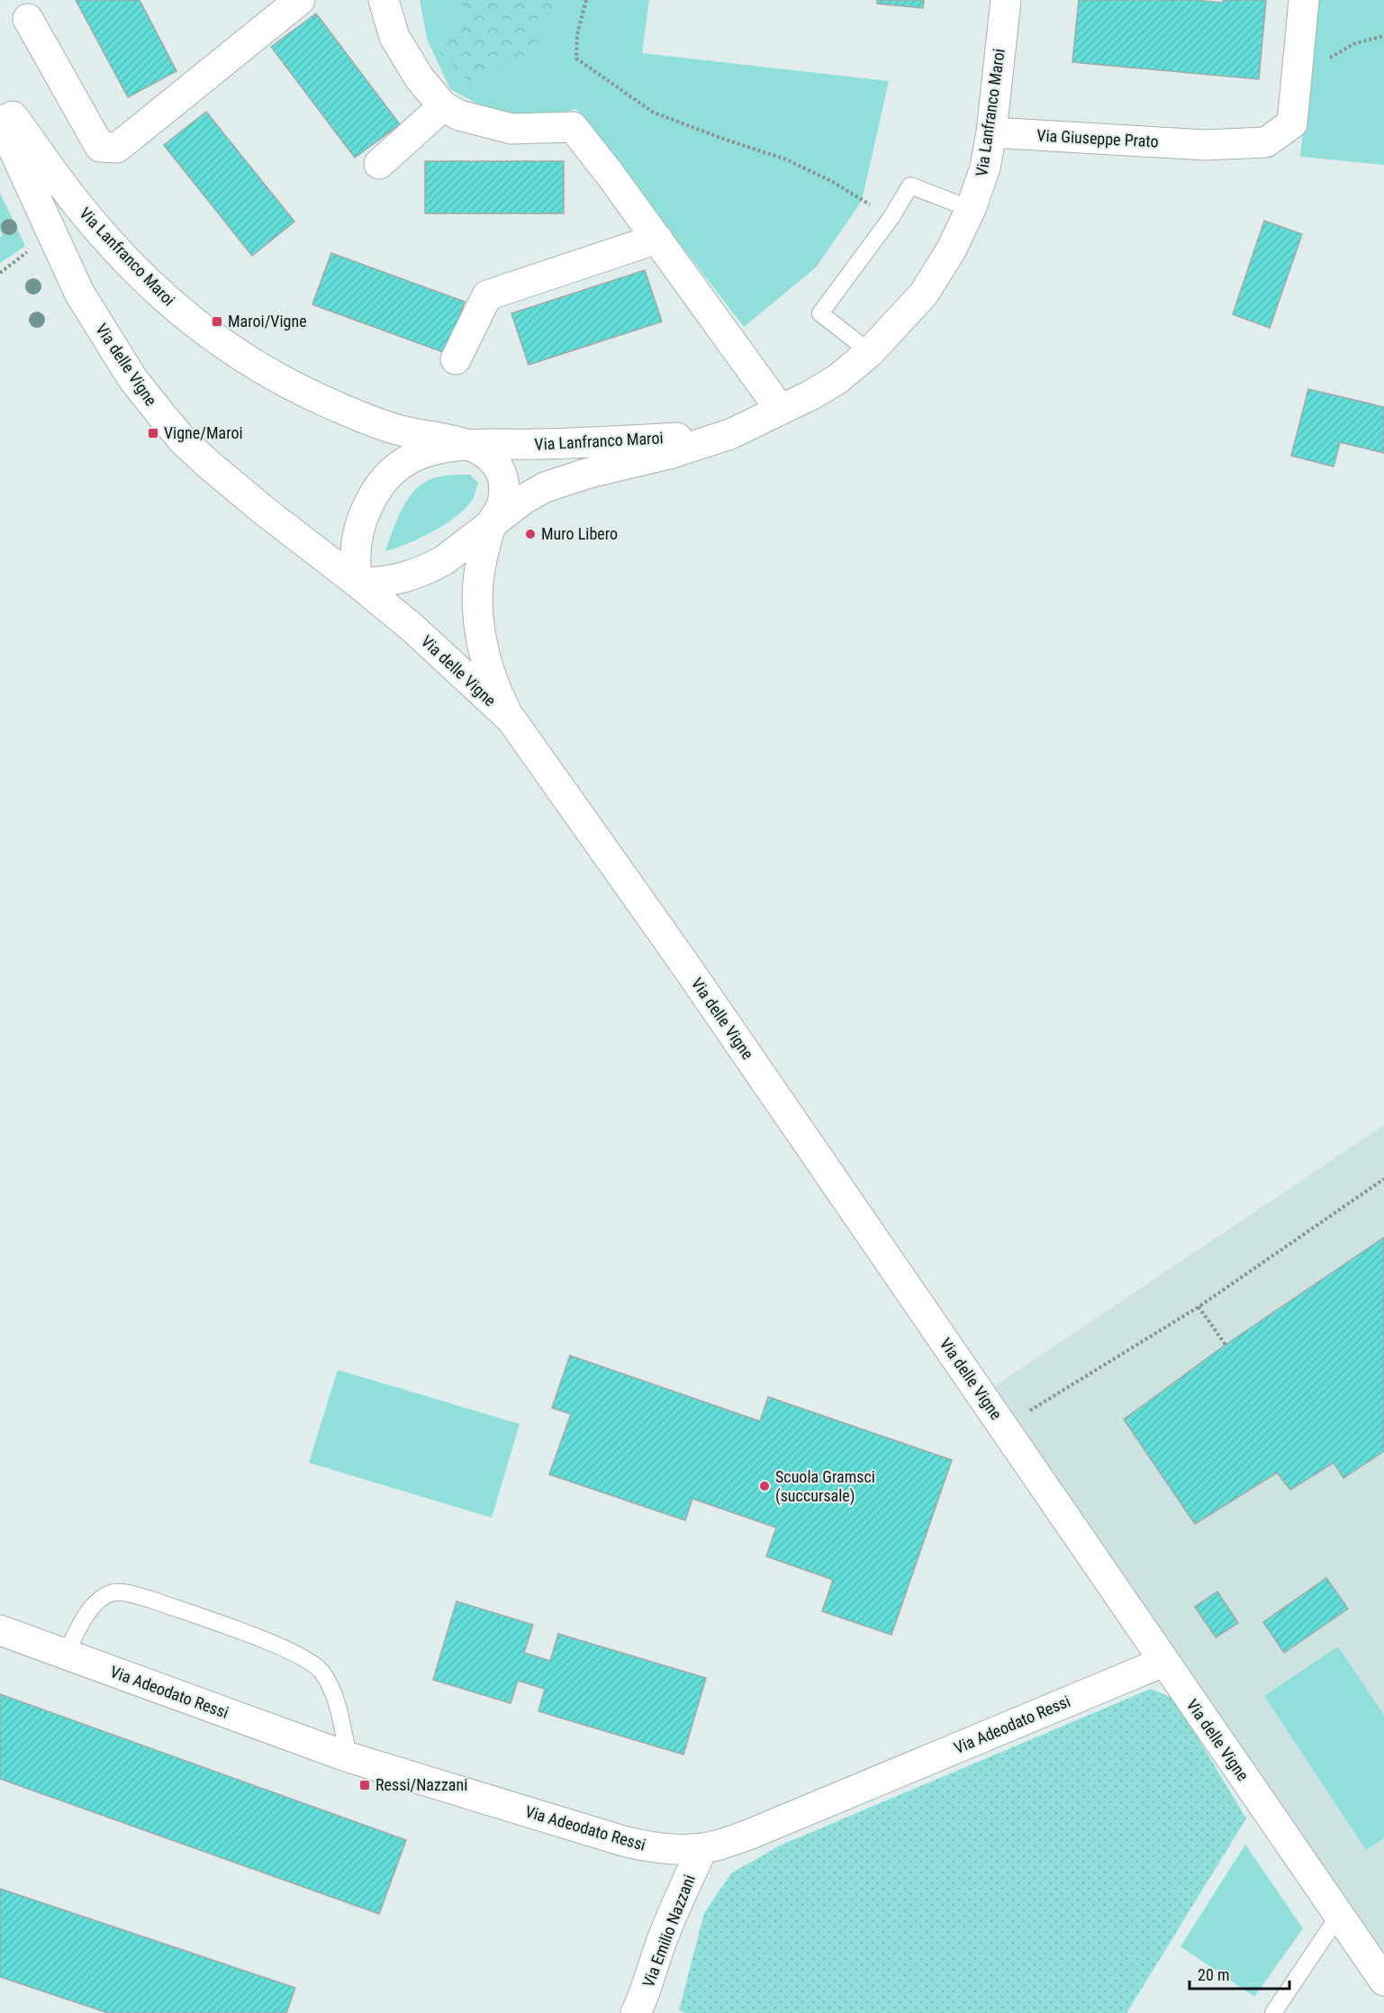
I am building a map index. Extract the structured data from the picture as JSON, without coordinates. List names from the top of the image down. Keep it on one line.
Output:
{"streets":{"street":["Via Lanfranco Maroi","Via Giuseppe Prato","Via delle Vigne","Via Adeodato Ressi","Via Emilio Nazzani"]},"crossings":[["Via Lanfranco Maroi","Via Giuseppe Prato"],["Via Lanfranco Maroi","Via delle Vigne"],["Via delle Vigne","Via Adeodato Ressi"],["Via Adeodato Ressi","Via Emilio Nazzani"]],"places":{"transit":["Maroi/Vigne","Vigne/Maroi","Ressi/Nazzani"],"other":["Muro Libero","Scuola Gramsci (succursale)"]},"scale_bar":"20 m"}
